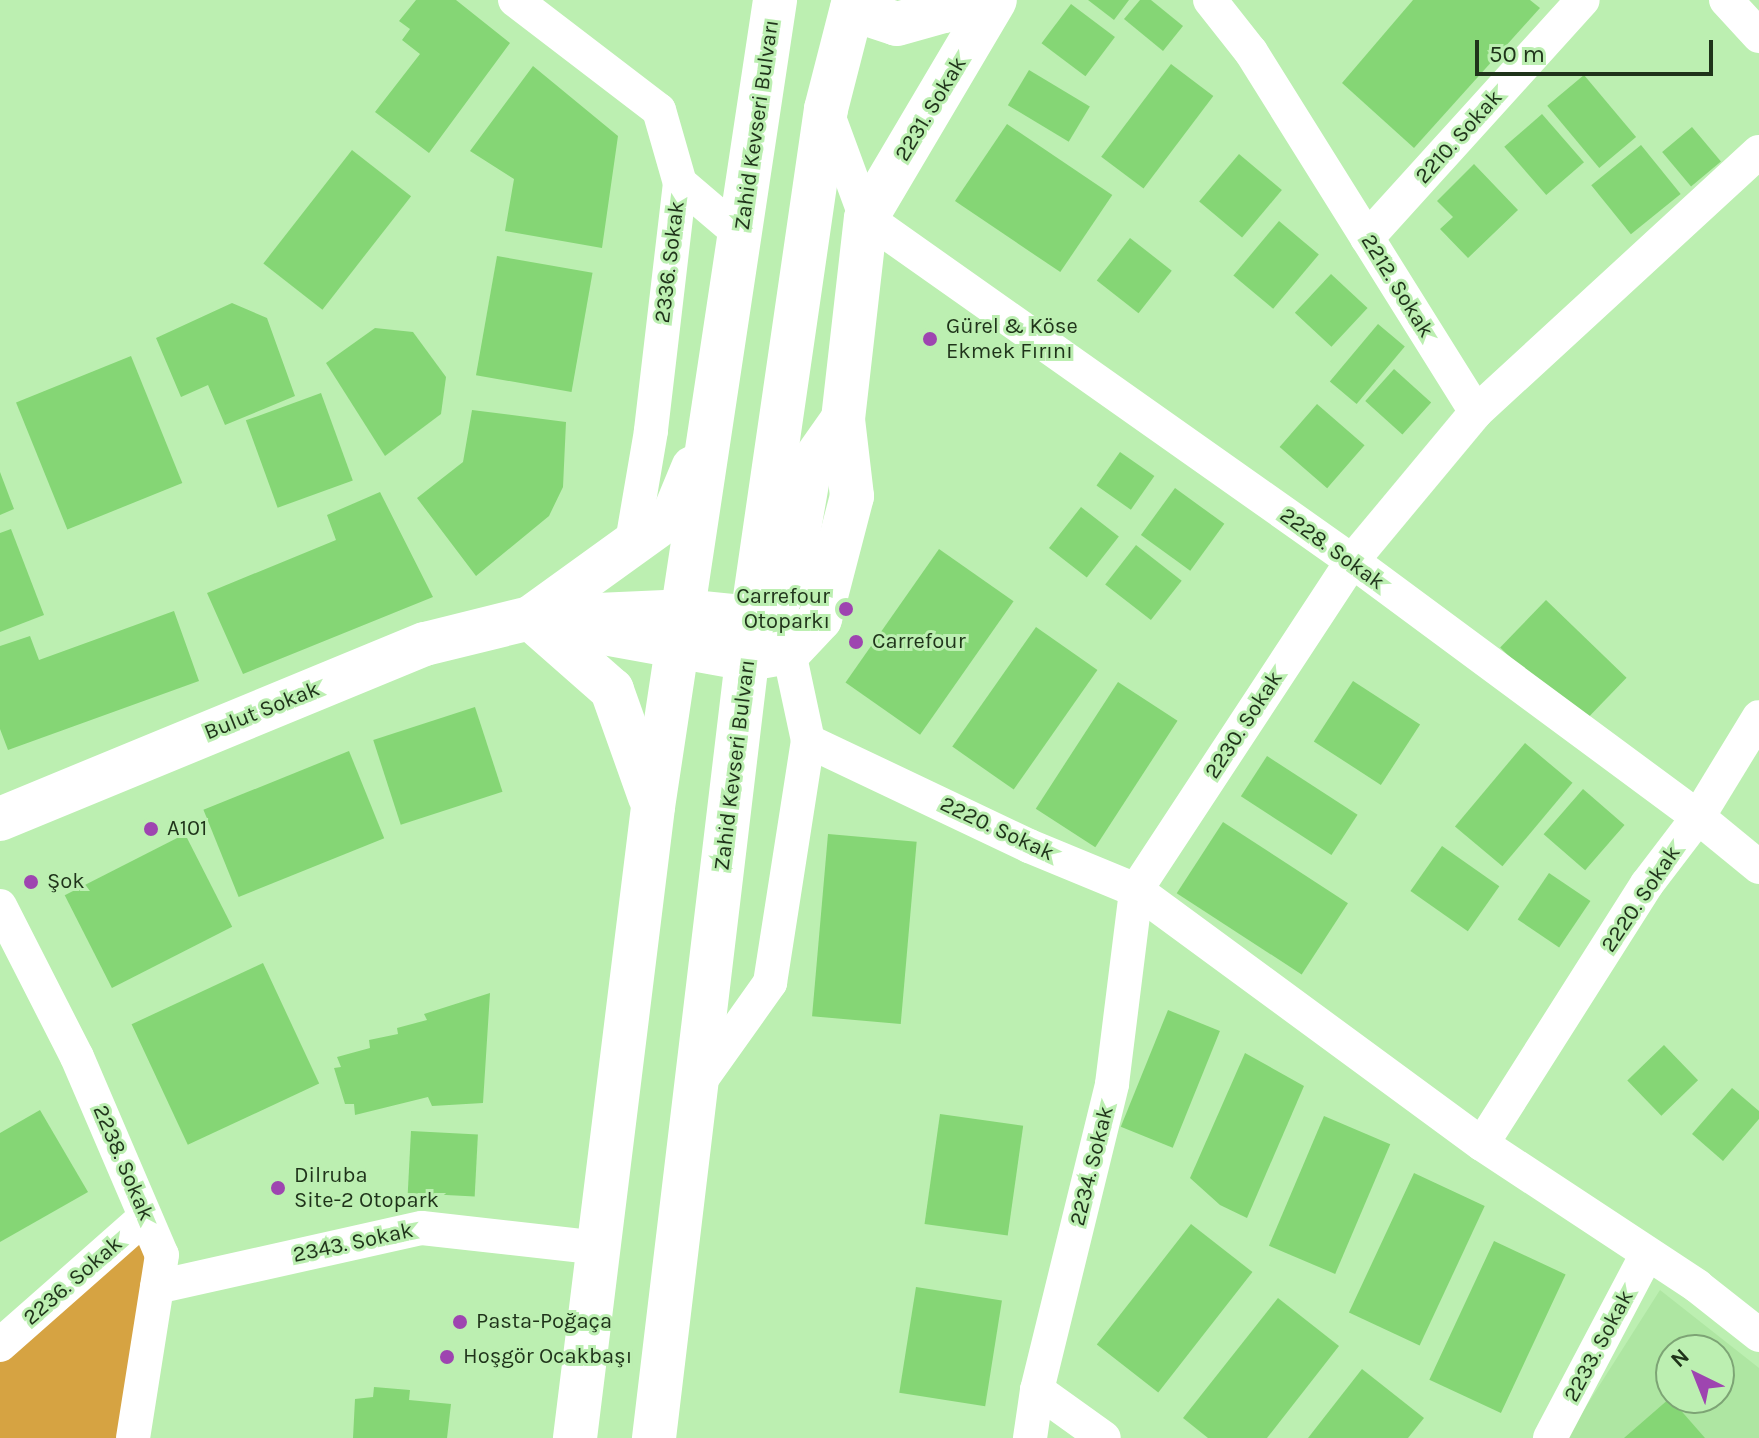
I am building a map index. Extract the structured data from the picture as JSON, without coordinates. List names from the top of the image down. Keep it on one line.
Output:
{"streets":{"main road":["2231. Sokak","Zahid Kevseri Bulvarı","Bulut Sokak"],"street":["2210. Sokak","2336. Sokak","2212. Sokak","2228. Sokak","2230. Sokak","2220. Sokak","2238. Sokak","2234. Sokak","2343. Sokak","2236. Sokak","2233. Sokak"]},"crossings":[["2231. Sokak","2228. Sokak"],["Zahid Kevseri Bulvarı","2343. Sokak"],["2210. Sokak","2212. Sokak"],["2228. Sokak","2230. Sokak"],["2228. Sokak","2220. Sokak"],["2230. Sokak","2220. Sokak"],["2230. Sokak","2234. Sokak"],["2220. Sokak","2234. Sokak"],["2220. Sokak","2233. Sokak"],["2238. Sokak","2343. Sokak"],["2238. Sokak","2236. Sokak"]],"places":["Gürel & Köse Ekmek Fırını","Carrefour Otoparkı","Carrefour","A101","Şok","Dilruba Site-2 Otopark","Pasta-Poğaça","Hoşgör Ocakbaşı"],"scale_bar":"50 m","north":"top left"}
